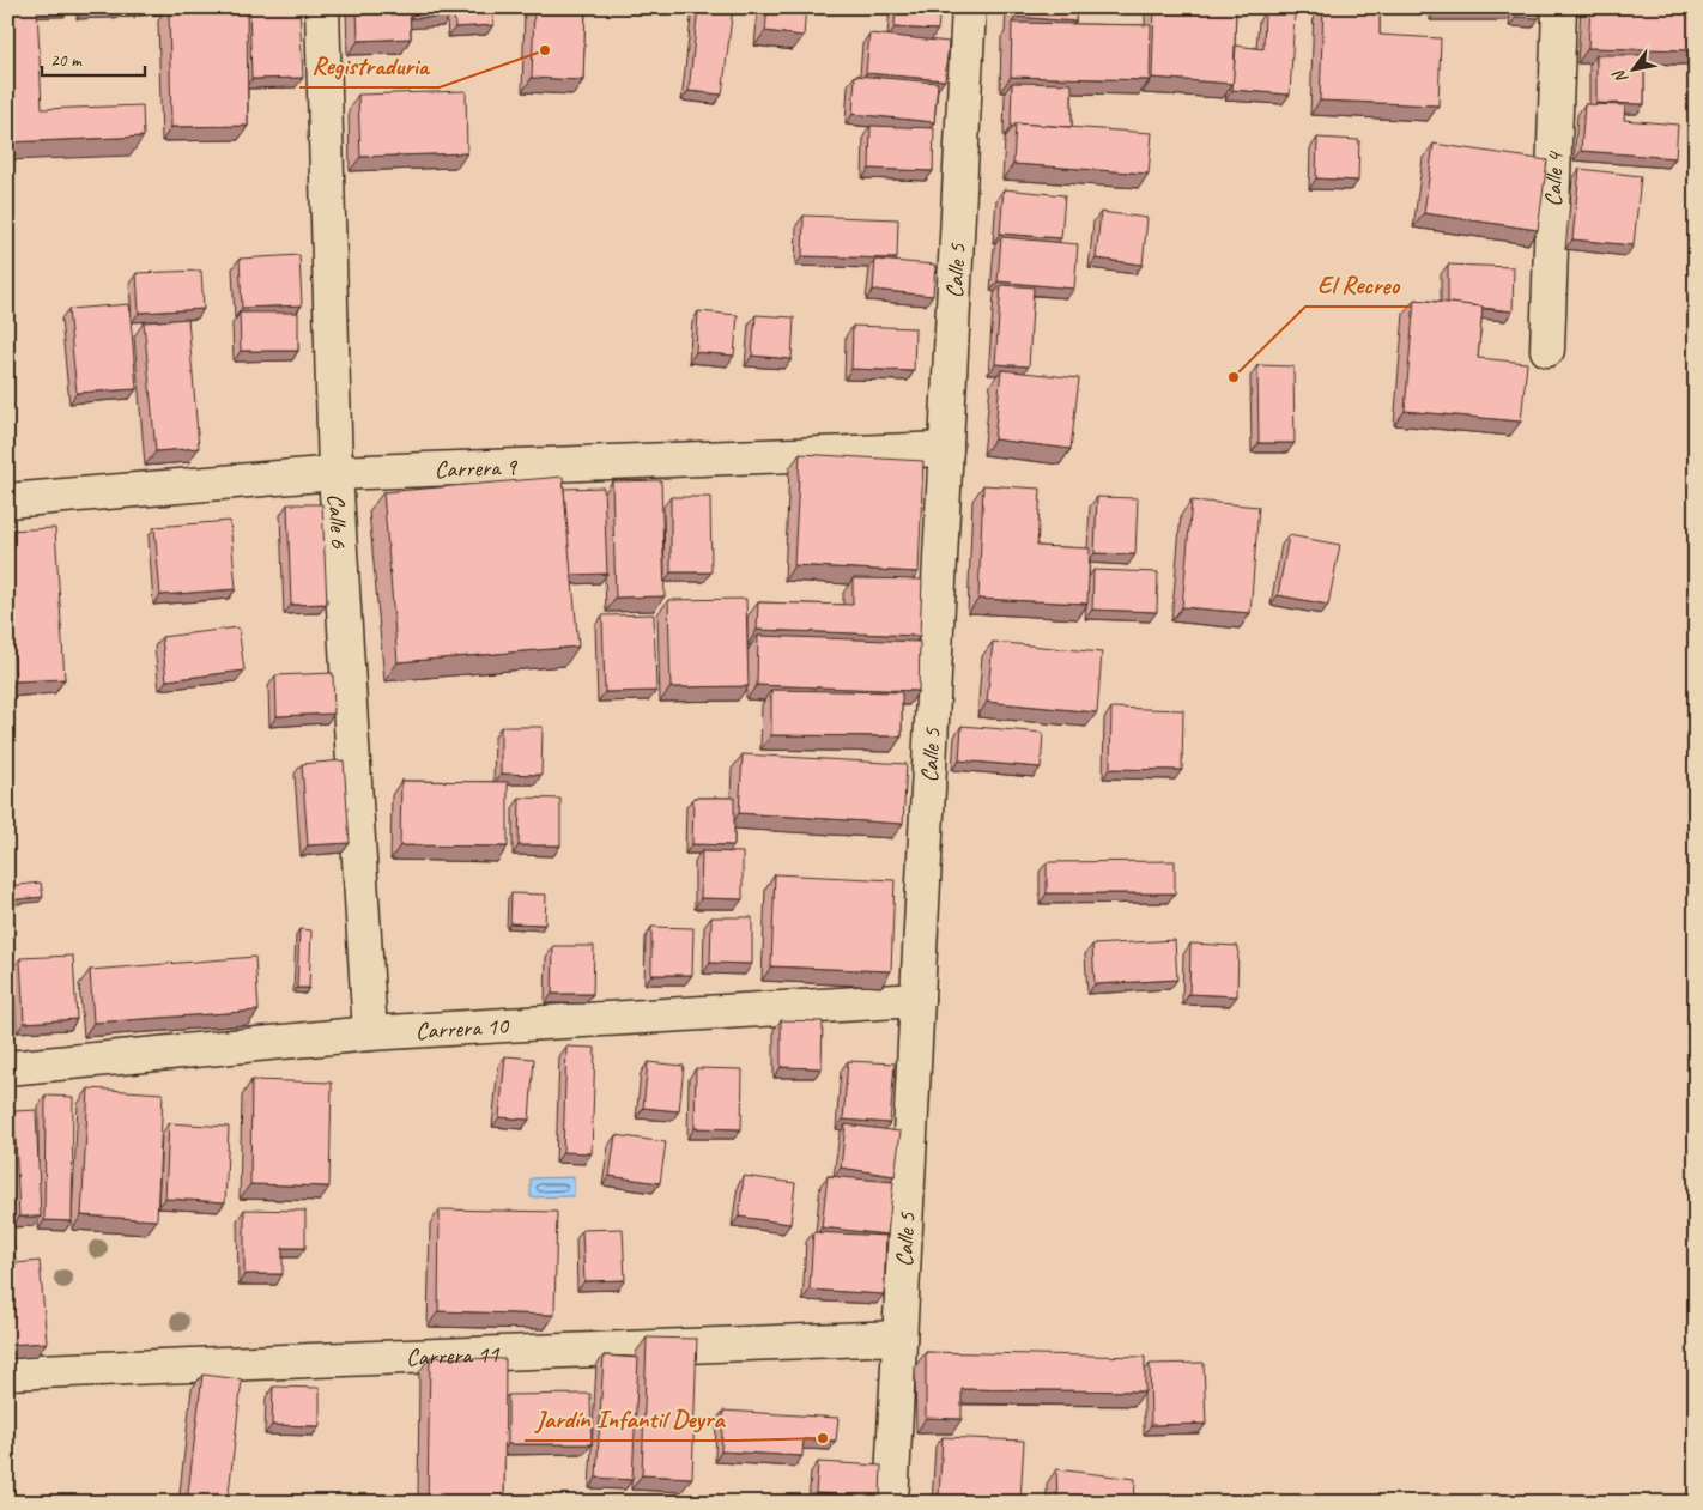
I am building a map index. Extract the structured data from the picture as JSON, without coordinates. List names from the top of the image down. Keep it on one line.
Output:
{"streets":{"street":["Calle 4","Calle 5","Carrera 9","Calle 6","Carrera 10","Carrera 11"]},"crossings":[["Calle 5","Carrera 9"],["Calle 5","Carrera 10"],["Calle 5","Carrera 11"],["Carrera 9","Calle 6"],["Calle 6","Carrera 10"]],"places":["Registraduria","El Recreo","Jardín Infantil Deyra"],"scale_bar":"20 m","north":"bottom left"}
